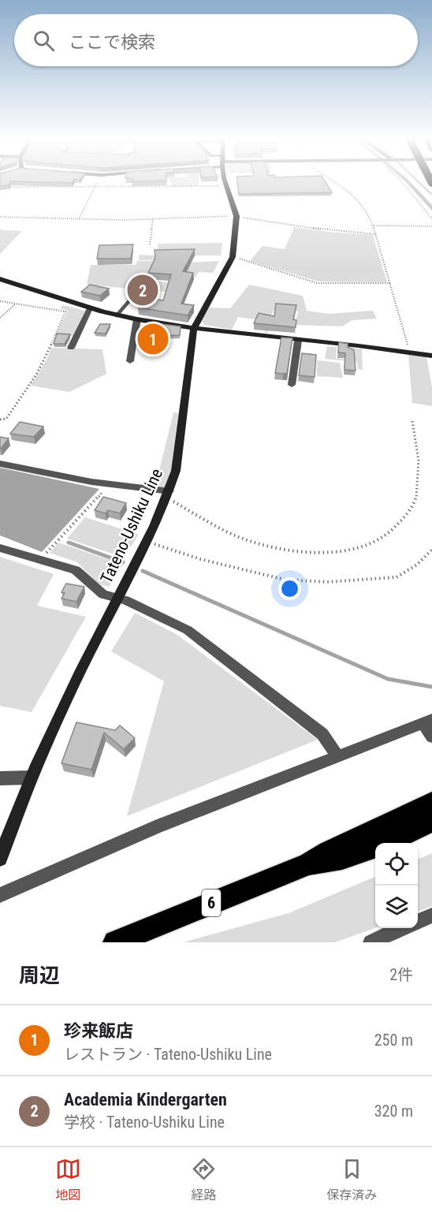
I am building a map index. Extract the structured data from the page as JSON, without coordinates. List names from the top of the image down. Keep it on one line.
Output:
{"streets":{"highway":["6"],"main road":["Tateno-Ushiku Line"]},"page":{"search":"ここで検索","pins":["2","1"],"heading":["周辺","2件"],"list":[{"mark":"1","name":"珍来飯店","note":"レストラン · Tateno-Ushiku Line","value":"250 m"},{"mark":"2","name":"Academia Kindergarten","note":"学校 · Tateno-Ushiku Line","value":"320 m"}],"nav":["地図","経路","保存済み"]}}
